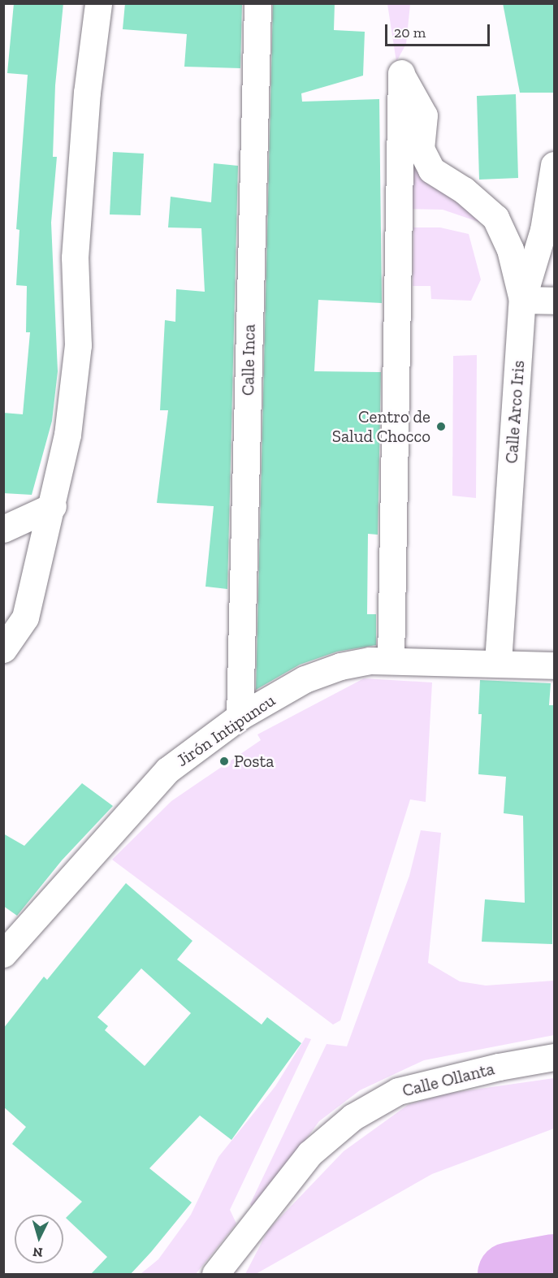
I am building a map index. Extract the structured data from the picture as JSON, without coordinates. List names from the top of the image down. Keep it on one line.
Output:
{"streets":{"street":["Calle Inca","Calle Arco Iris","Jirón Intipuncu","Calle Ollanta"]},"crossings":[["Calle Inca","Jirón Intipuncu"],["Calle Arco Iris","Jirón Intipuncu"]],"places":["Centro de Salud Chocco","Posta"],"scale_bar":"20 m","north":"bottom"}
